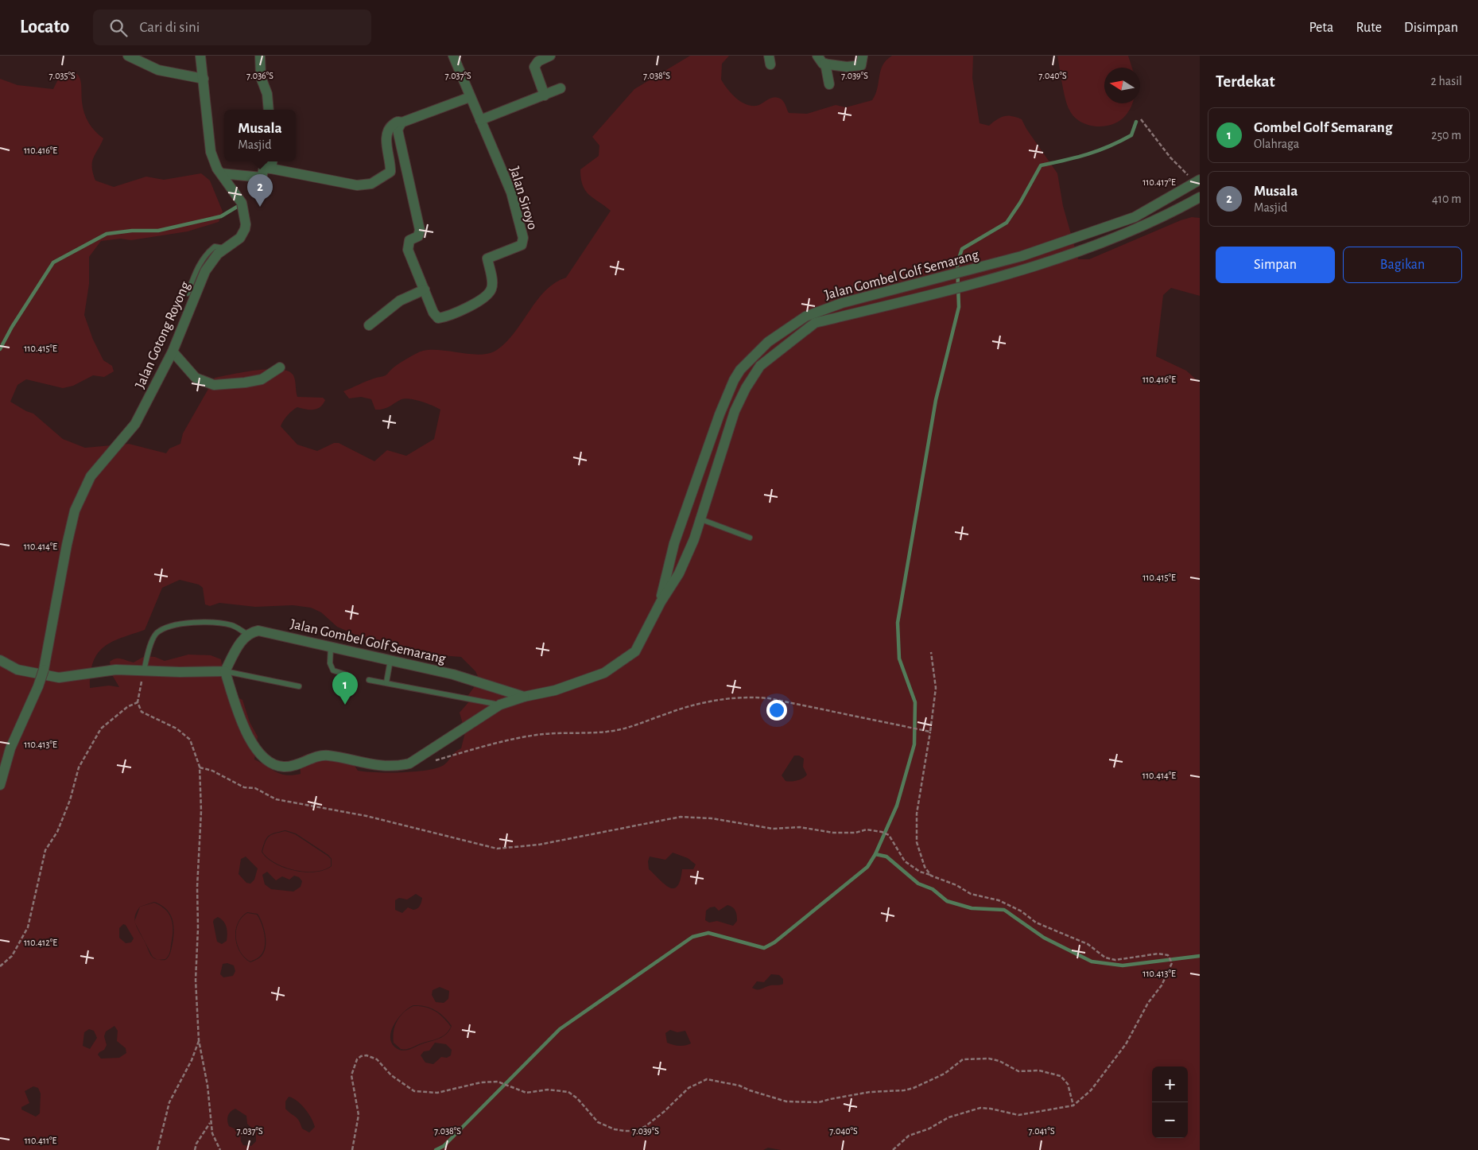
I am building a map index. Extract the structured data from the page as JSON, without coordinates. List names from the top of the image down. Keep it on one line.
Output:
{"streets":{"street":["Jalan Siroyo","Jalan Gombel Golf Semarang","Jalan Gotong Royong"]},"north":"left","page":{"header":"Locato","search":"Cari di sini","nav":["Peta","Rute","Disimpan"],"heading":["Terdekat","2 hasil"],"list":[{"mark":"1","name":"Gombel Golf Semarang","note":"Olahraga","value":"250 m"},{"mark":"2","name":"Musala","note":"Masjid","value":"410 m"}],"popup":["Musala","Masjid"],"pins":["2","1"],"buttons":["Simpan","Bagikan"],"map_buttons":["+","−"]},"coordinates":["7.035°S","7.036°S","7.037°S","7.038°S","7.039°S","7.040°S","110.416°E","110.417°E","110.415°E","110.414°E","110.413°E","110.412°E","7.041°S","110.411°E"]}
